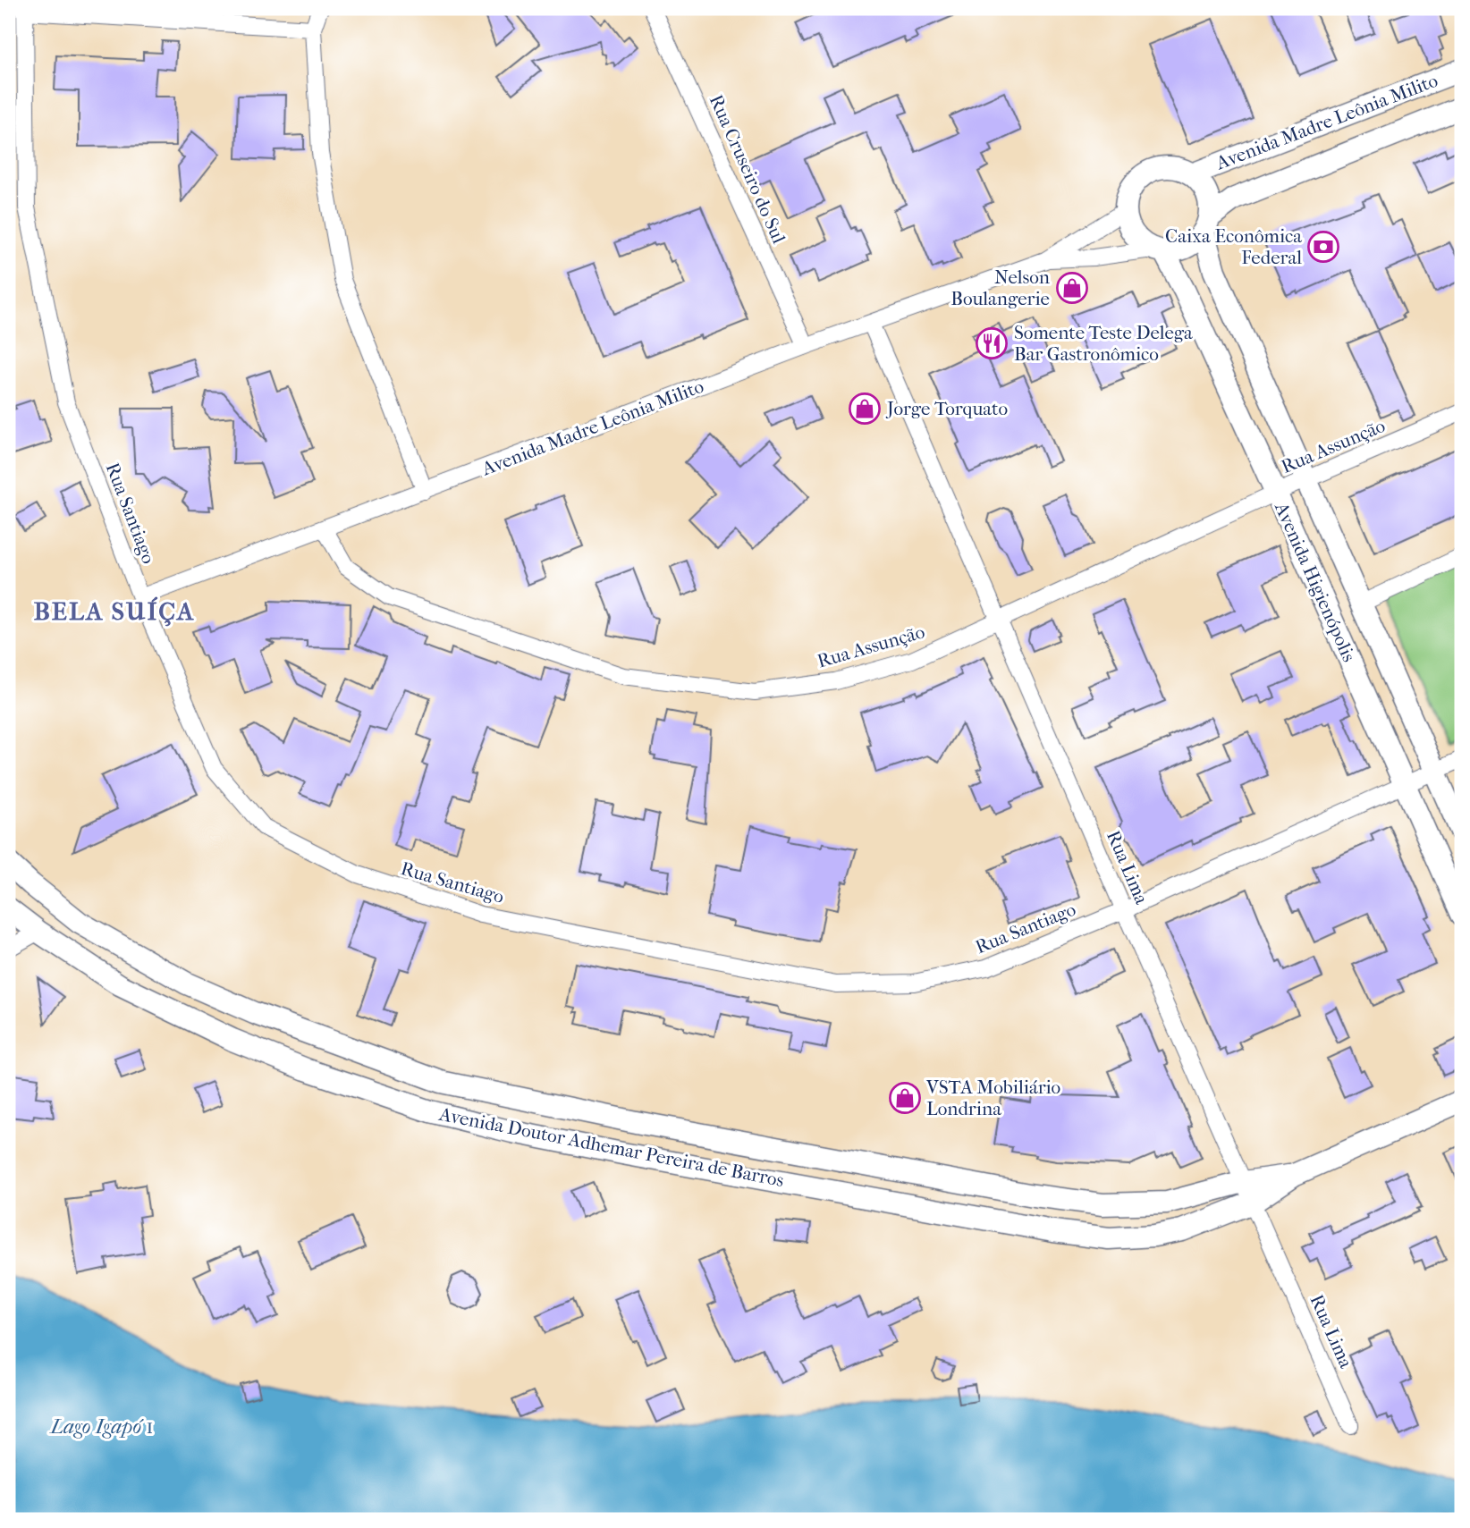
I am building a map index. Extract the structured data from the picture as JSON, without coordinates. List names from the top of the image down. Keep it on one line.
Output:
{"streets":{"street":["Avenida Madre Leônia Milito","Rua Cruseiro do Sul","Rua Assunção","Rua Santiago","Avenida Higienópolis","Rua Lima","Avenida Doutor Adhemar Pereira de Barros"]},"crossings":[["Avenida Madre Leônia Milito","Rua Cruseiro do Sul"],["Avenida Madre Leônia Milito","Rua Assunção"],["Avenida Madre Leônia Milito","Rua Santiago"],["Avenida Madre Leônia Milito","Avenida Higienópolis"],["Avenida Madre Leônia Milito","Rua Lima"],["Rua Assunção","Avenida Higienópolis"],["Rua Assunção","Rua Lima"],["Rua Santiago","Avenida Higienópolis"],["Rua Santiago","Rua Lima"],["Rua Lima","Avenida Doutor Adhemar Pereira de Barros"]],"districts":["BELA SUÍÇA"],"water":["Lago Igapó 1"],"places":{"bank":["Caixa Econômica Federal"],"shop":["Nelson Boulangerie","Jorge Torquato","VSTA Mobiliário Londrina"],"restaurant":["Somente Teste Delega Bar Gastronômico"]}}
